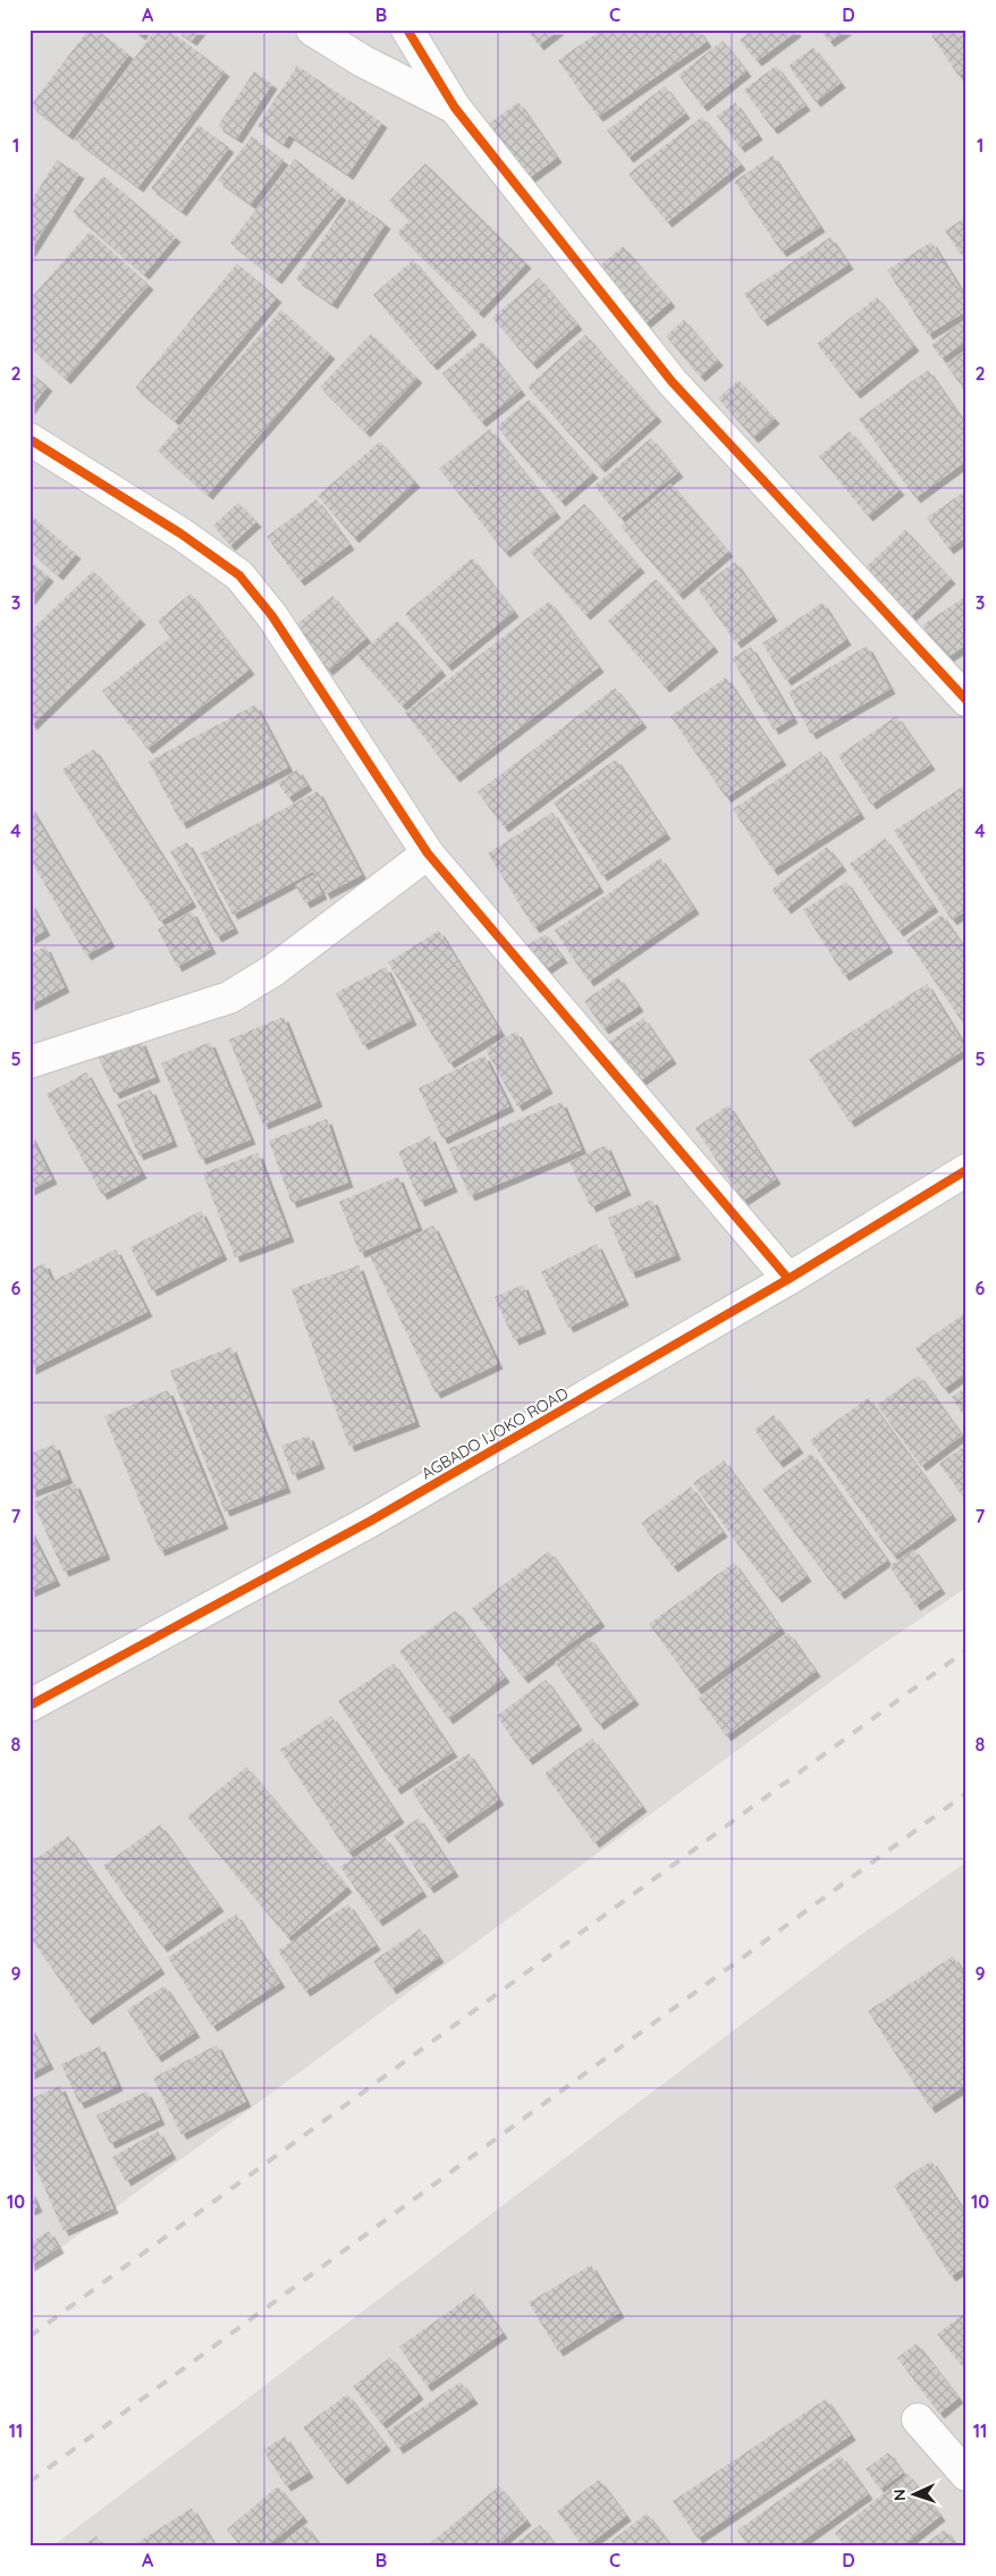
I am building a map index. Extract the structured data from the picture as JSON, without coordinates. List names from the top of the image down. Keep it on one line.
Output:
{"streets":{"street":["AGBADO IJOKO ROAD"]},"north":"left","grid":{"columns":["A","B","C","D"],"rows":["1","2","3","4","5","6","7","8","9","10","11"]}}
